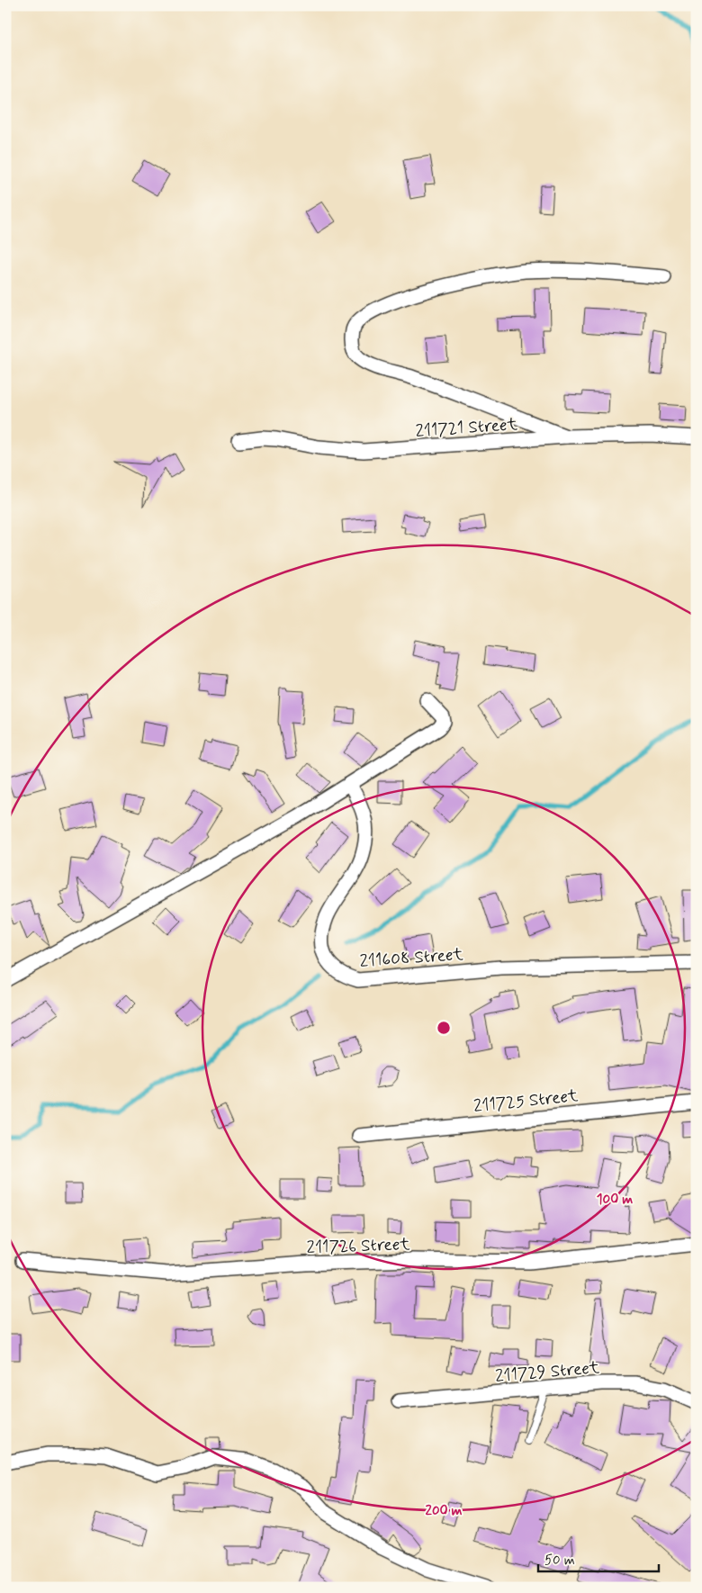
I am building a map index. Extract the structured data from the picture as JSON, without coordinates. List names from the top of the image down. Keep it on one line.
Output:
{"streets":{"street":["211721 Street","211608 Street","211725 Street","211726 Street","211729 Street"]},"scale_bar":"50 m","rings":["100 m","200 m"]}
